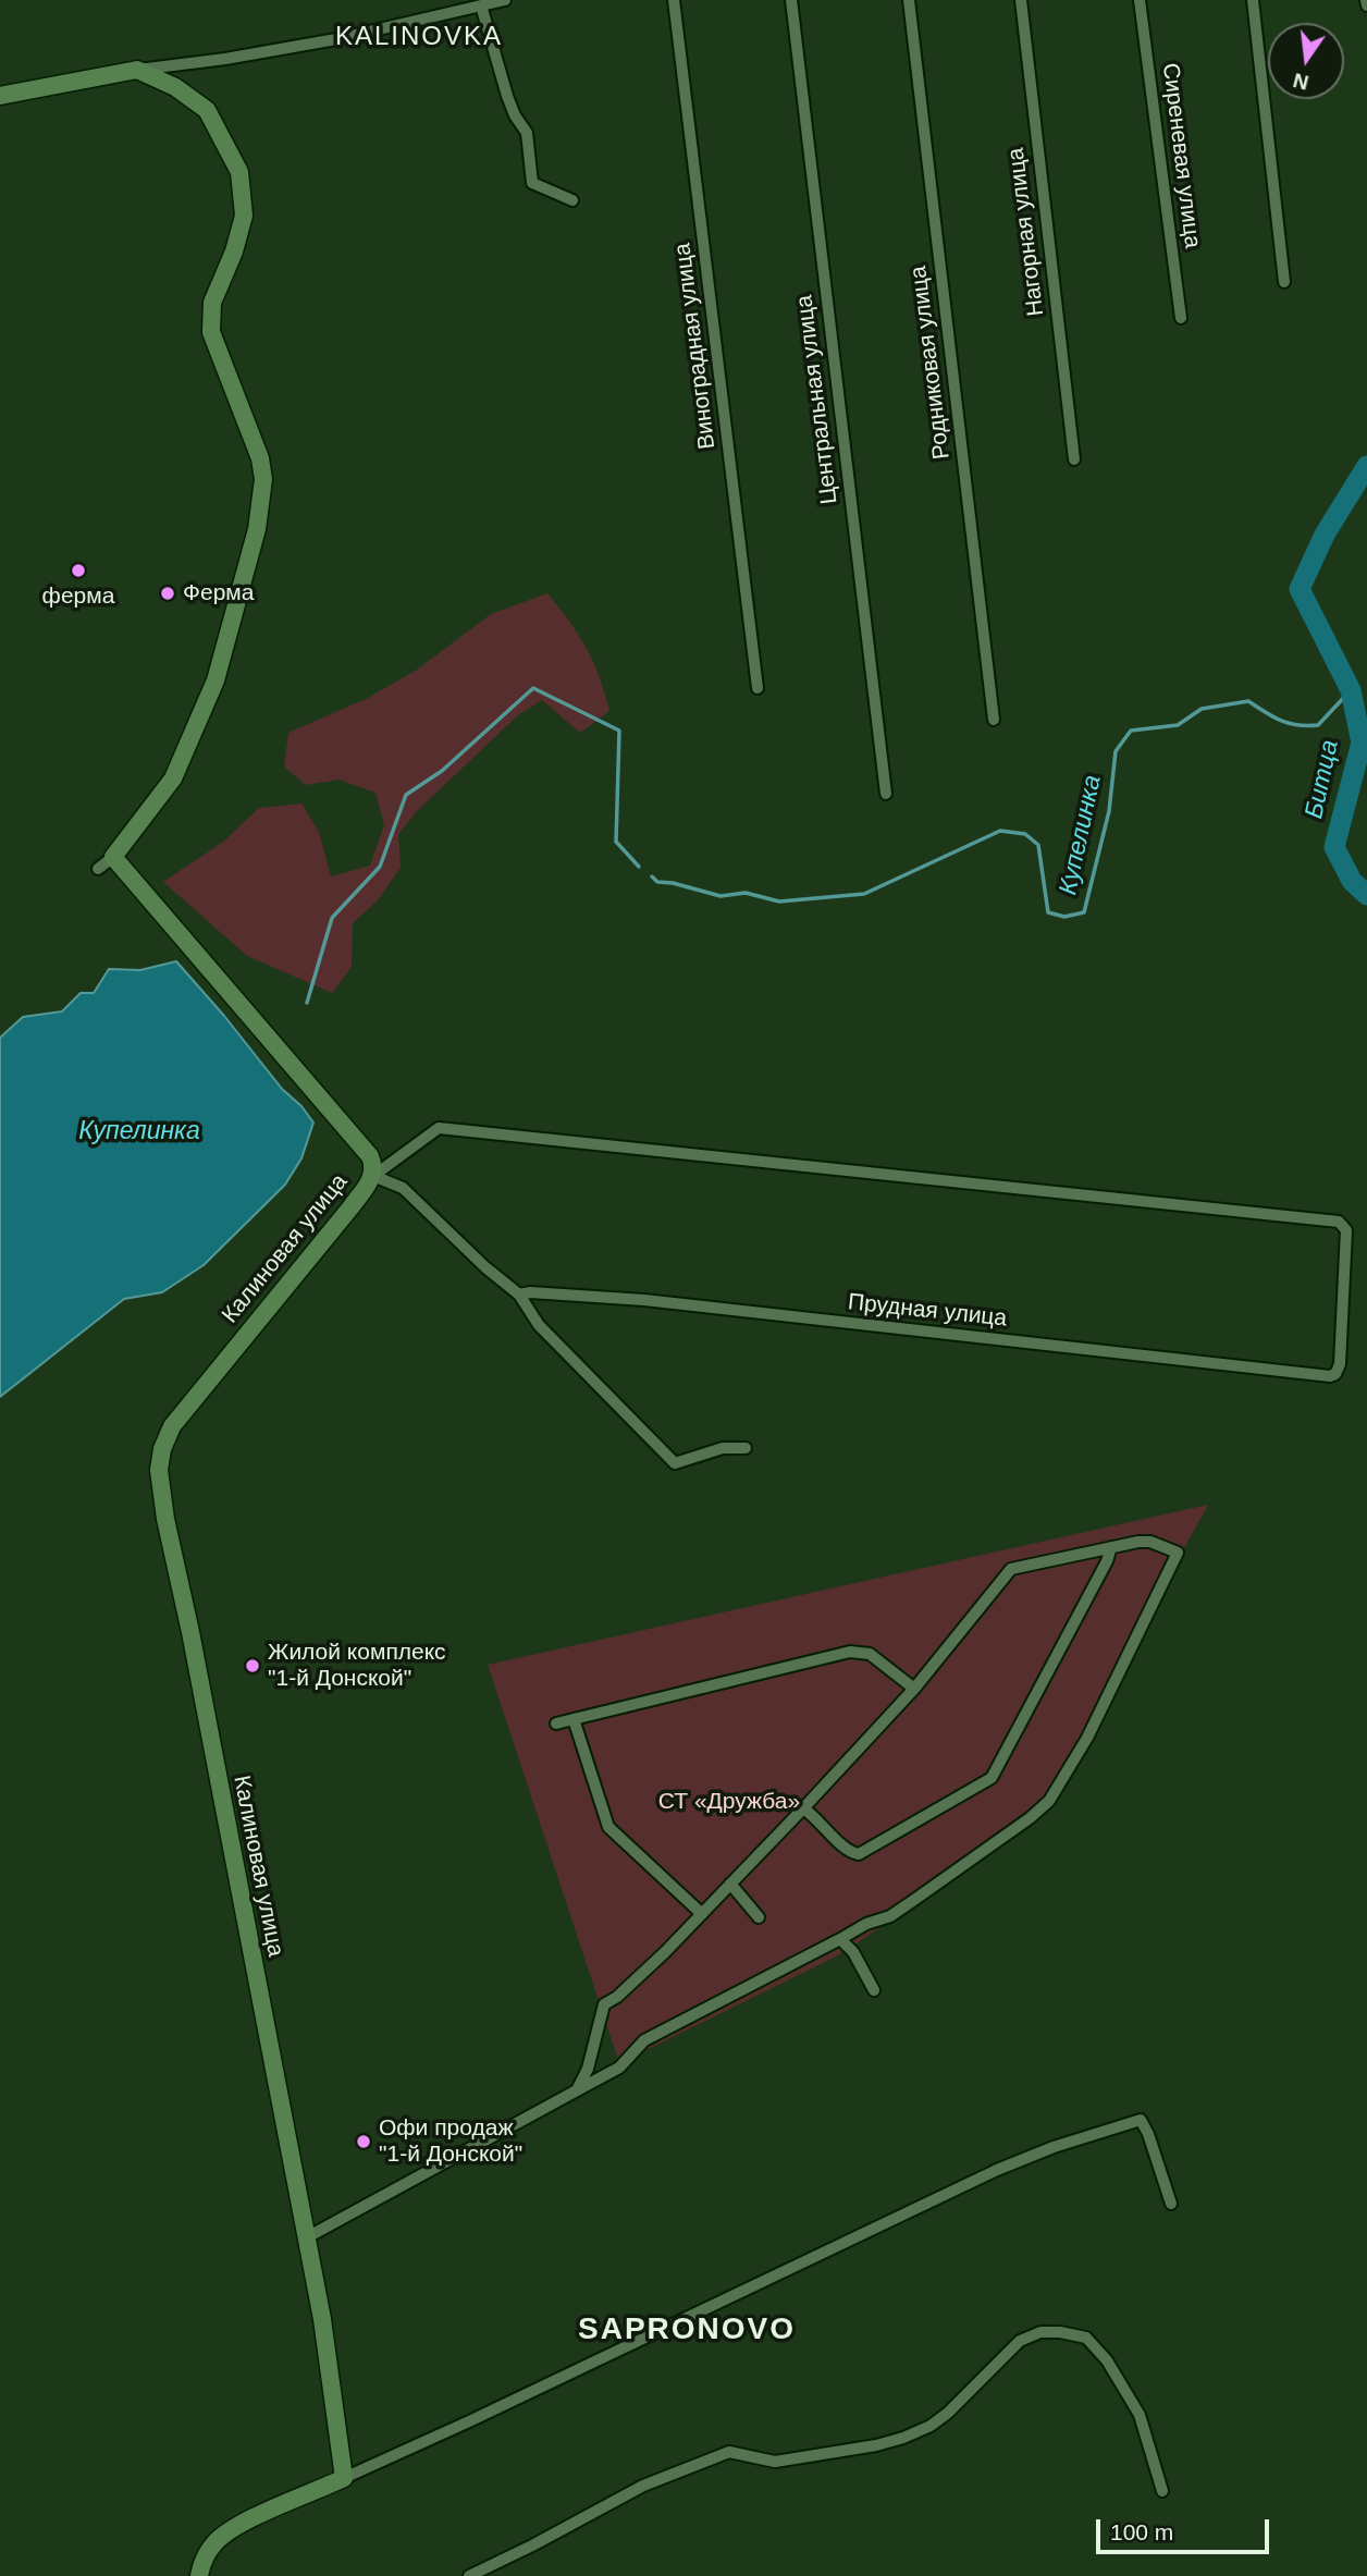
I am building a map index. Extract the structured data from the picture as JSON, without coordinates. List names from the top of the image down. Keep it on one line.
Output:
{"streets":{"street":["Сиреневая улица","Нагорная улица","Виноградная улица","Родниковая улица","Центральная улица","Калиновая улица","Прудная улица"]},"crossings":[["Калиновая улица","Прудная улица"]],"districts":["KALINOVKA","SAPRONOVO"],"water":["Битца","Купелинка"],"parks":["СТ «Дружба»"],"places":["ферма","Ферма","Жилой комплекс \"1-й Донской\"","Офи продаж \"1-й Донской\""],"scale_bar":"100 m","north":"bottom"}
